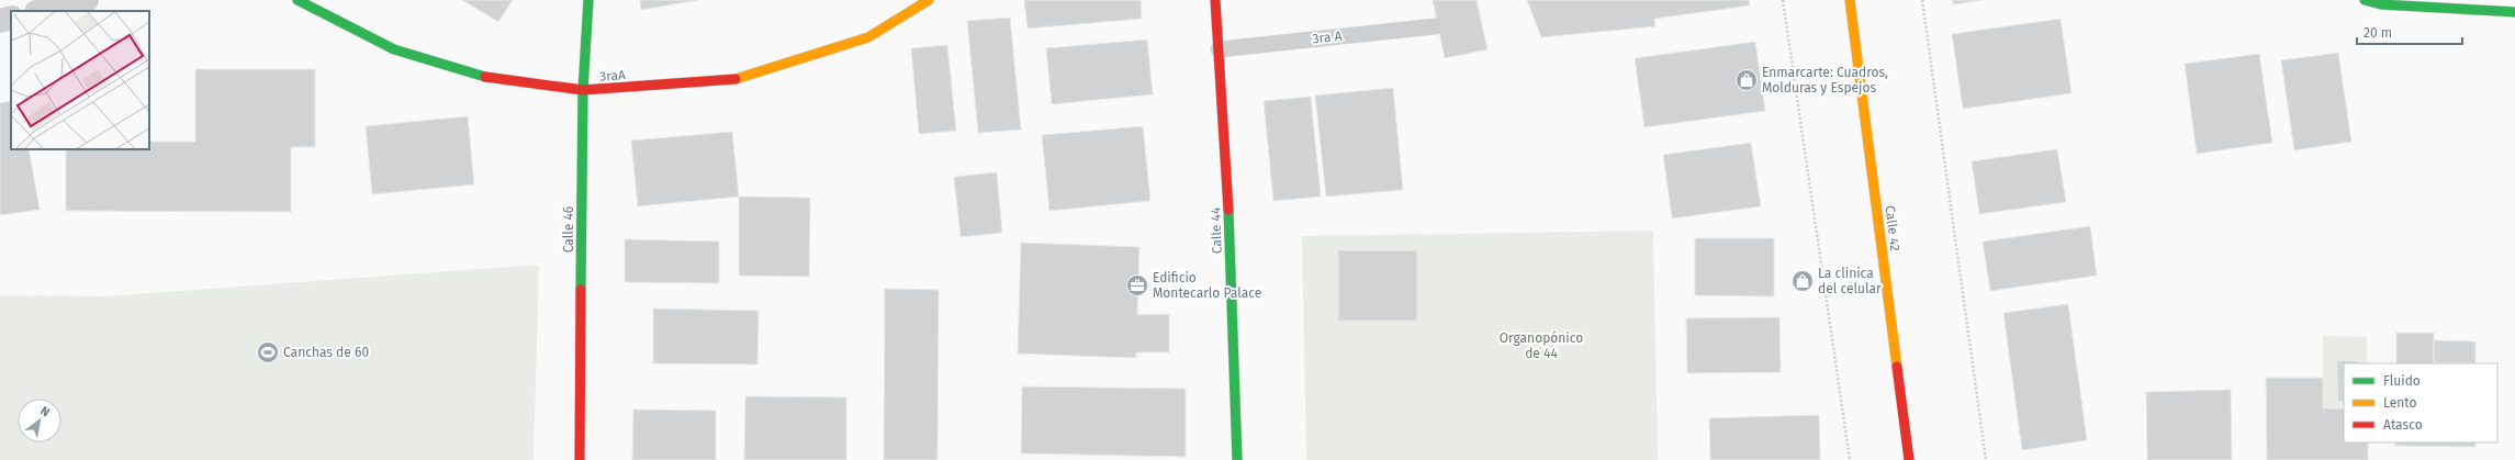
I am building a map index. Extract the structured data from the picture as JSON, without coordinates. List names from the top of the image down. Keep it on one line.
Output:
{"streets":{"street":["3raA","Calle 42","Calle 46","Calle 44"],"lane":["3ra A"]},"crossings":[["3ra A","Calle 44"],["3raA","Calle 46"]],"parks":["Organopónico de 44"],"places":{"shop":["Enmarcarte: Cuadros, Molduras y Espejos","La clinica del celular"],"office":["Edificio Montecarlo Palace"],"sports":["Canchas de 60"]},"legend":["Fluido","Lento","Atasco"],"scale_bar":"20 m","north":"top right"}
